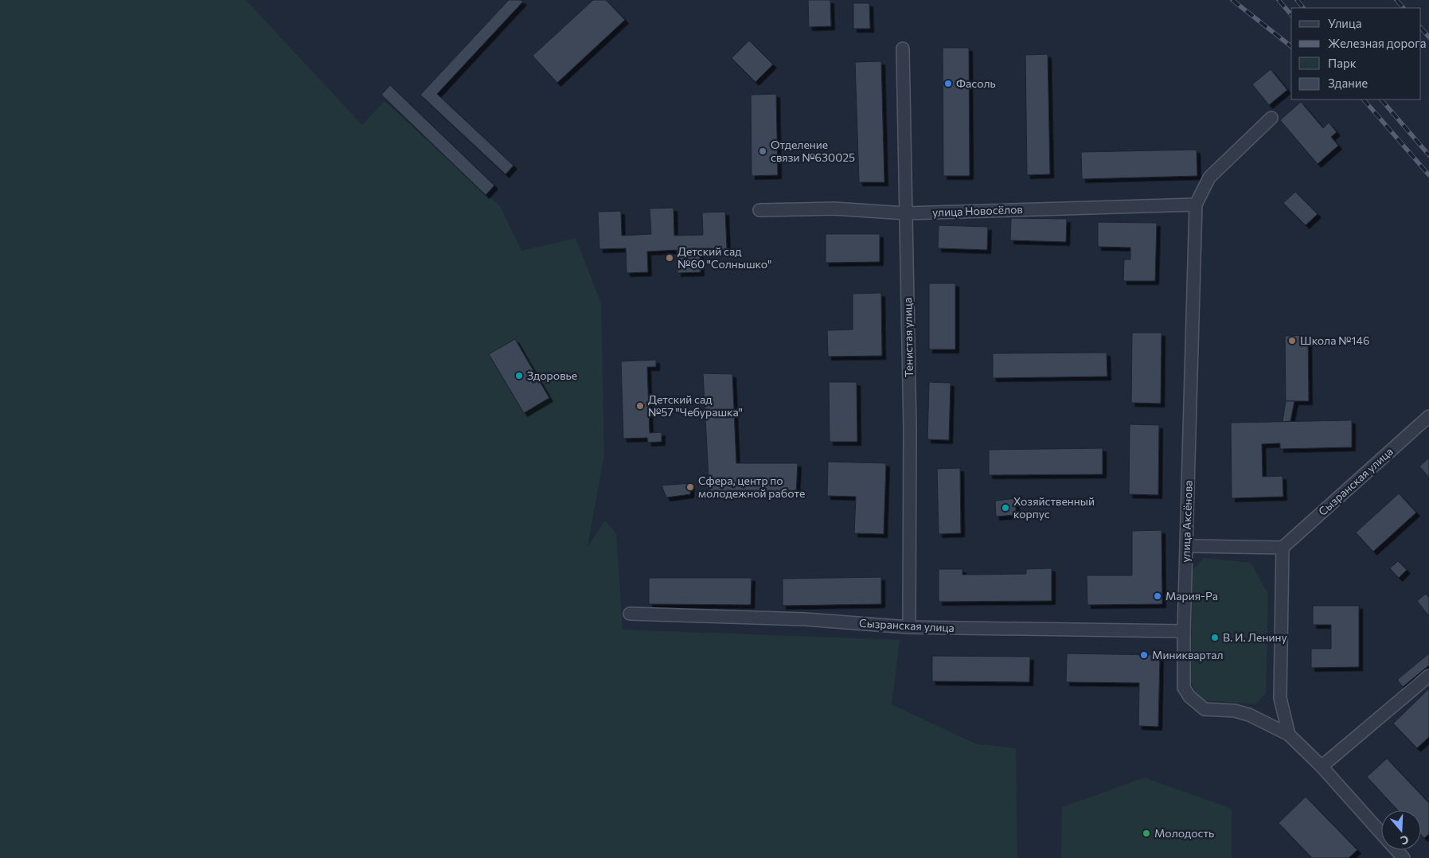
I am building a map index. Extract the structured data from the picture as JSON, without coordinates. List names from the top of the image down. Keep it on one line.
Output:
{"streets":{"street":["улица Новосёлов","Тенистая улица","Сызранская улица","улица Аксёнова"]},"crossings":[["улица Новосёлов","Тенистая улица"],["улица Новосёлов","улица Аксёнова"],["Тенистая улица","Сызранская улица"],["Сызранская улица","улица Аксёнова"]],"places":["Фасоль","Отделение связи №630025","Детский сад №60 \"Солнышко\"","Школа №146","Здоровье","Детский сад №57 \"Чебурашка\"","Сфера, центр по молодежной работе","Хозяйственный корпус","Мария-Ра","В. И. Ленину","Миниквартал","Молодость"],"legend":["Улица","Железная дорога","Парк","Здание"],"north":"bottom"}
